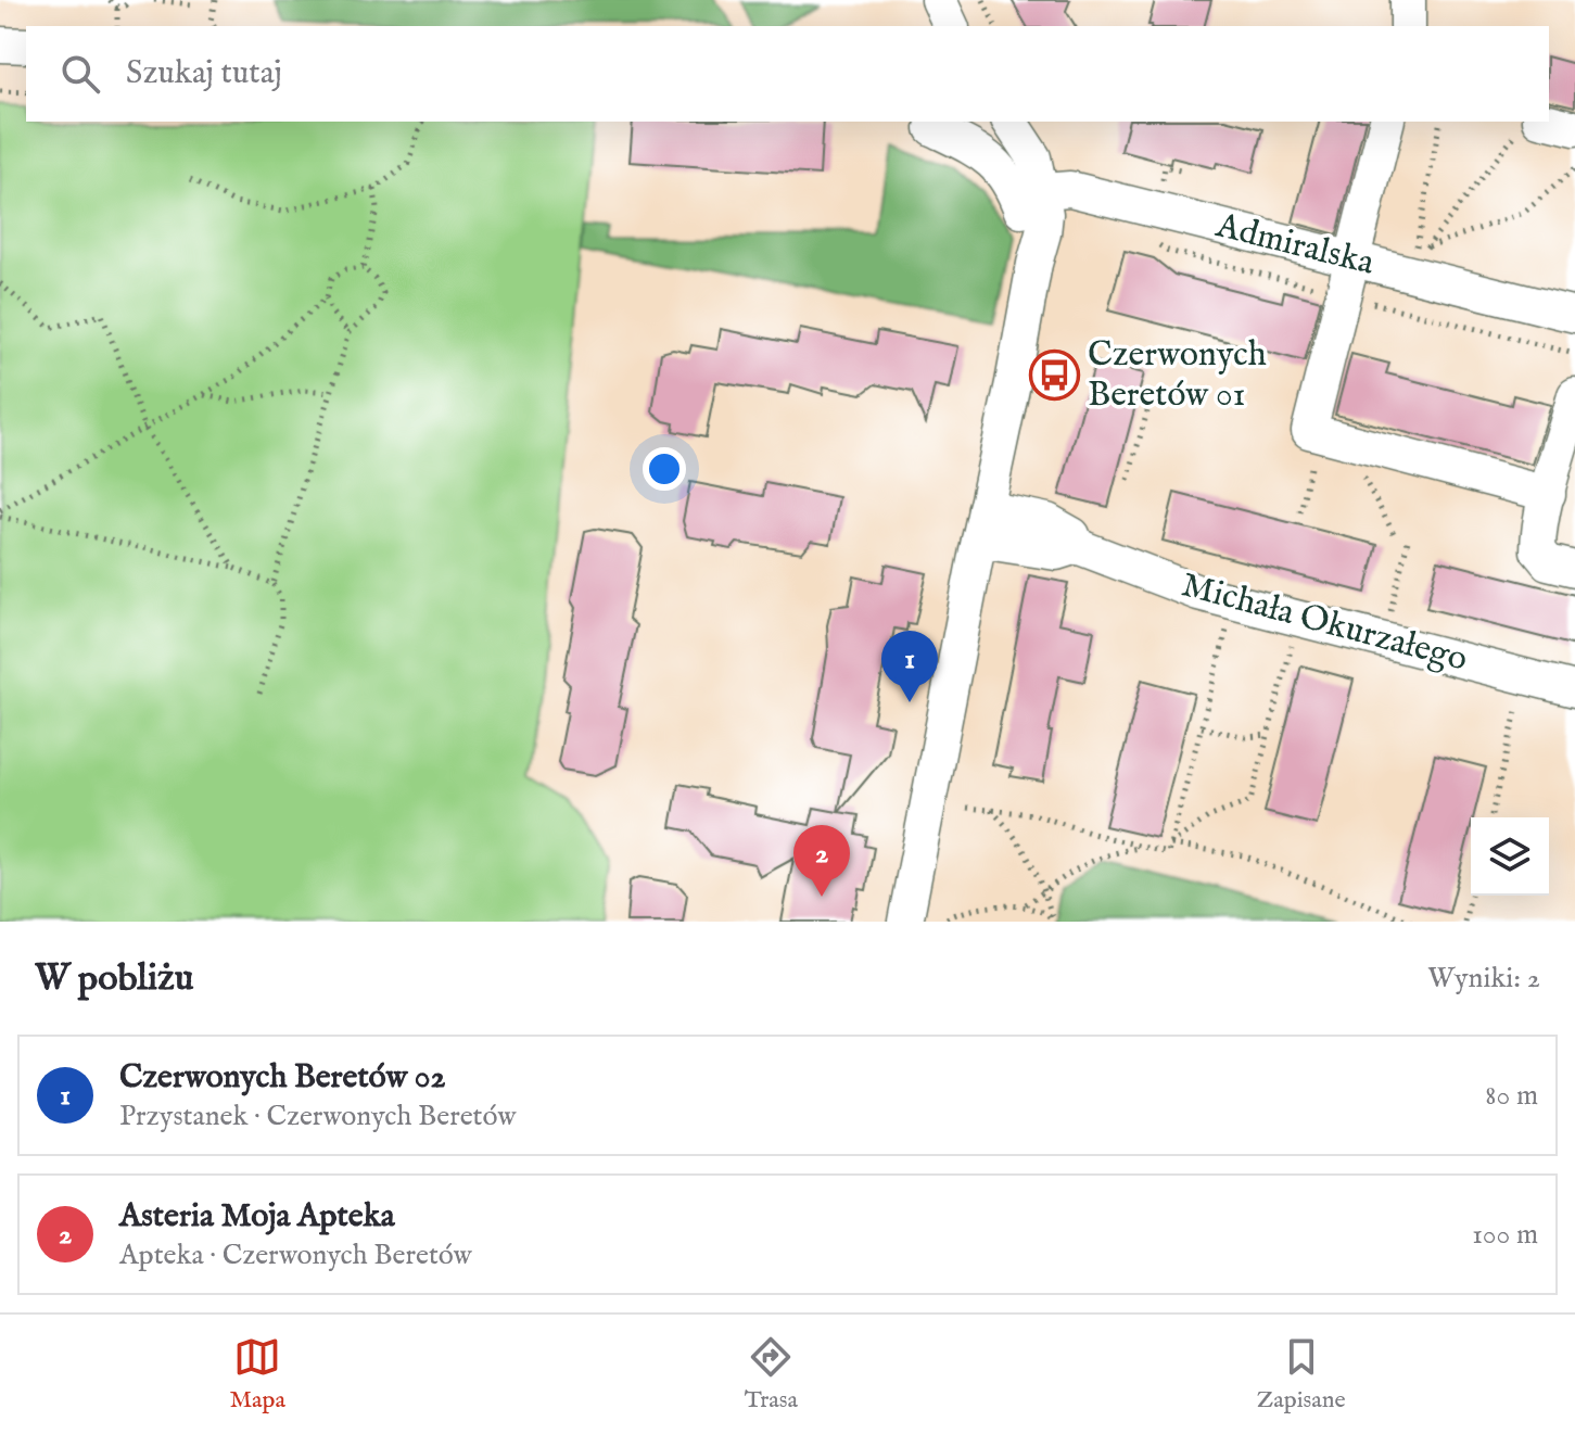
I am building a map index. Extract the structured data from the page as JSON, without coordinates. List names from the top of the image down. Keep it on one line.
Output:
{"streets":{"street":["Admiralska","Michała Okurzałego"]},"places":{"bus stop":["Czerwonych Beretów 01"]},"page":{"search":"Szukaj tutaj","pins":["1","2"],"heading":["W pobliżu","Wyniki: 2"],"list":[{"mark":"1","name":"Czerwonych Beretów 02","note":"Przystanek · Czerwonych Beretów","value":"80 m"},{"mark":"2","name":"Asteria Moja Apteka","note":"Apteka · Czerwonych Beretów","value":"100 m"}],"nav":["Mapa","Trasa","Zapisane"]}}
